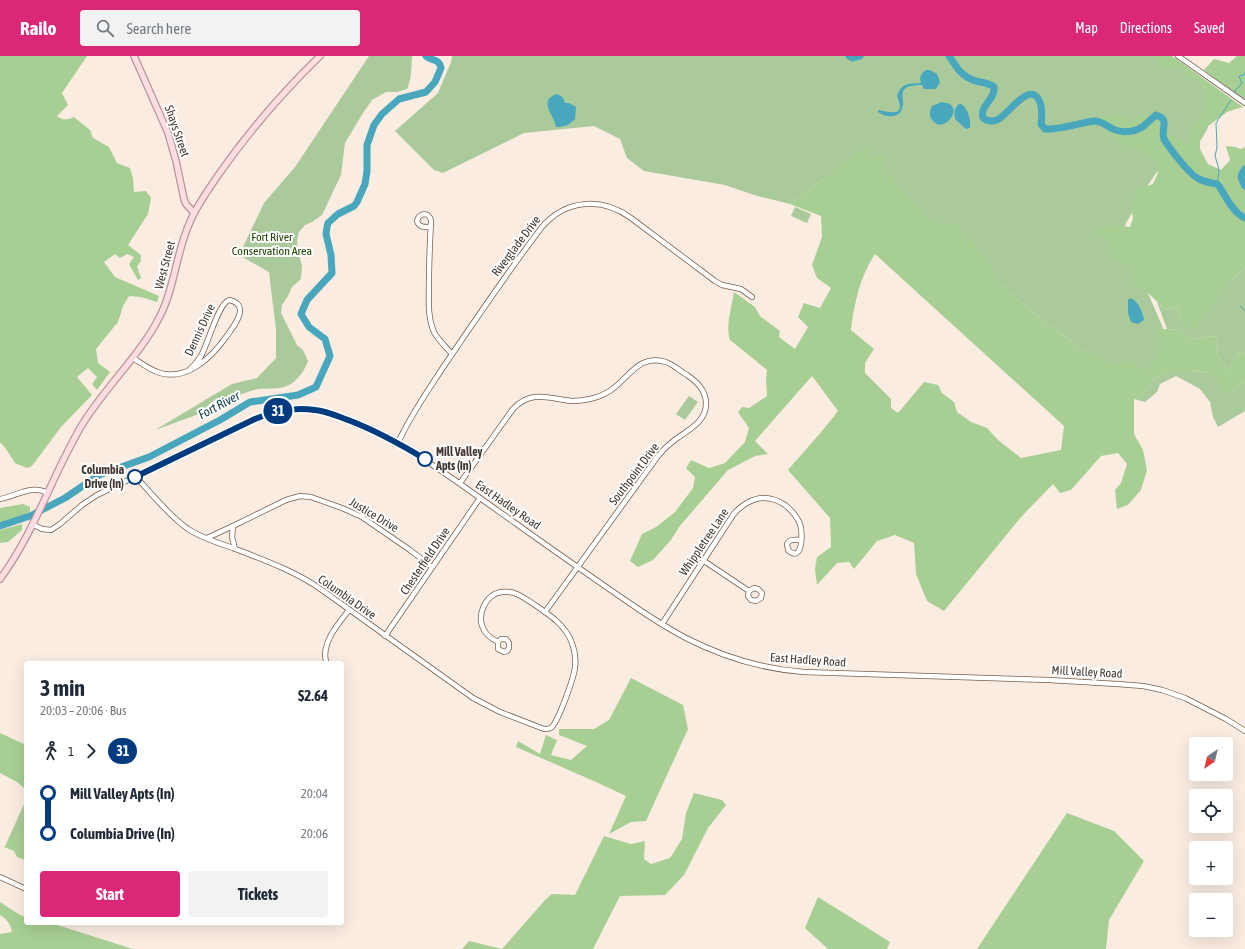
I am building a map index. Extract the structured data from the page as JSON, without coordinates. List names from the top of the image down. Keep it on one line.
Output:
{"streets":{"main road":["Shays Street","West Street"],"street":["Riverglade Drive","Dennis Drive","Southpoint Drive","East Hadley Road","Justice Drive","Whippletree Lane","Chesterfield Drive","Columbia Drive","Mill Valley Road"]},"crossings":[["Shays Street","West Street"],["Riverglade Drive","East Hadley Road"],["West Street","Dennis Drive"],["West Street","East Hadley Road"],["Southpoint Drive","East Hadley Road"],["Southpoint Drive","Columbia Drive"],["East Hadley Road","Whippletree Lane"],["East Hadley Road","Chesterfield Drive"],["East Hadley Road","Columbia Drive"],["East Hadley Road","Mill Valley Road"],["Justice Drive","Chesterfield Drive"],["Justice Drive","Columbia Drive"],["Chesterfield Drive","Columbia Drive"]],"water":["Fort River"],"parks":["Fort River Conservation Area"],"places":["Mill Valley Apts (In)","Columbia Drive (In)"],"lines":["bus line 31"],"north":"bottom left","page":{"header":"Railo","search":"Search here","nav":["Map","Directions","Saved"],"on_map":"31","heading":["3 min","20:03 – 20:06 · Bus","$2.64"],"legs":["1","31"],"map_buttons":["+","−"],"list":[{"name":"Mill Valley Apts (In)","value":"20:04"},{"name":"Columbia Drive (In)","value":"20:06"}],"buttons":["Start","Tickets"]}}
